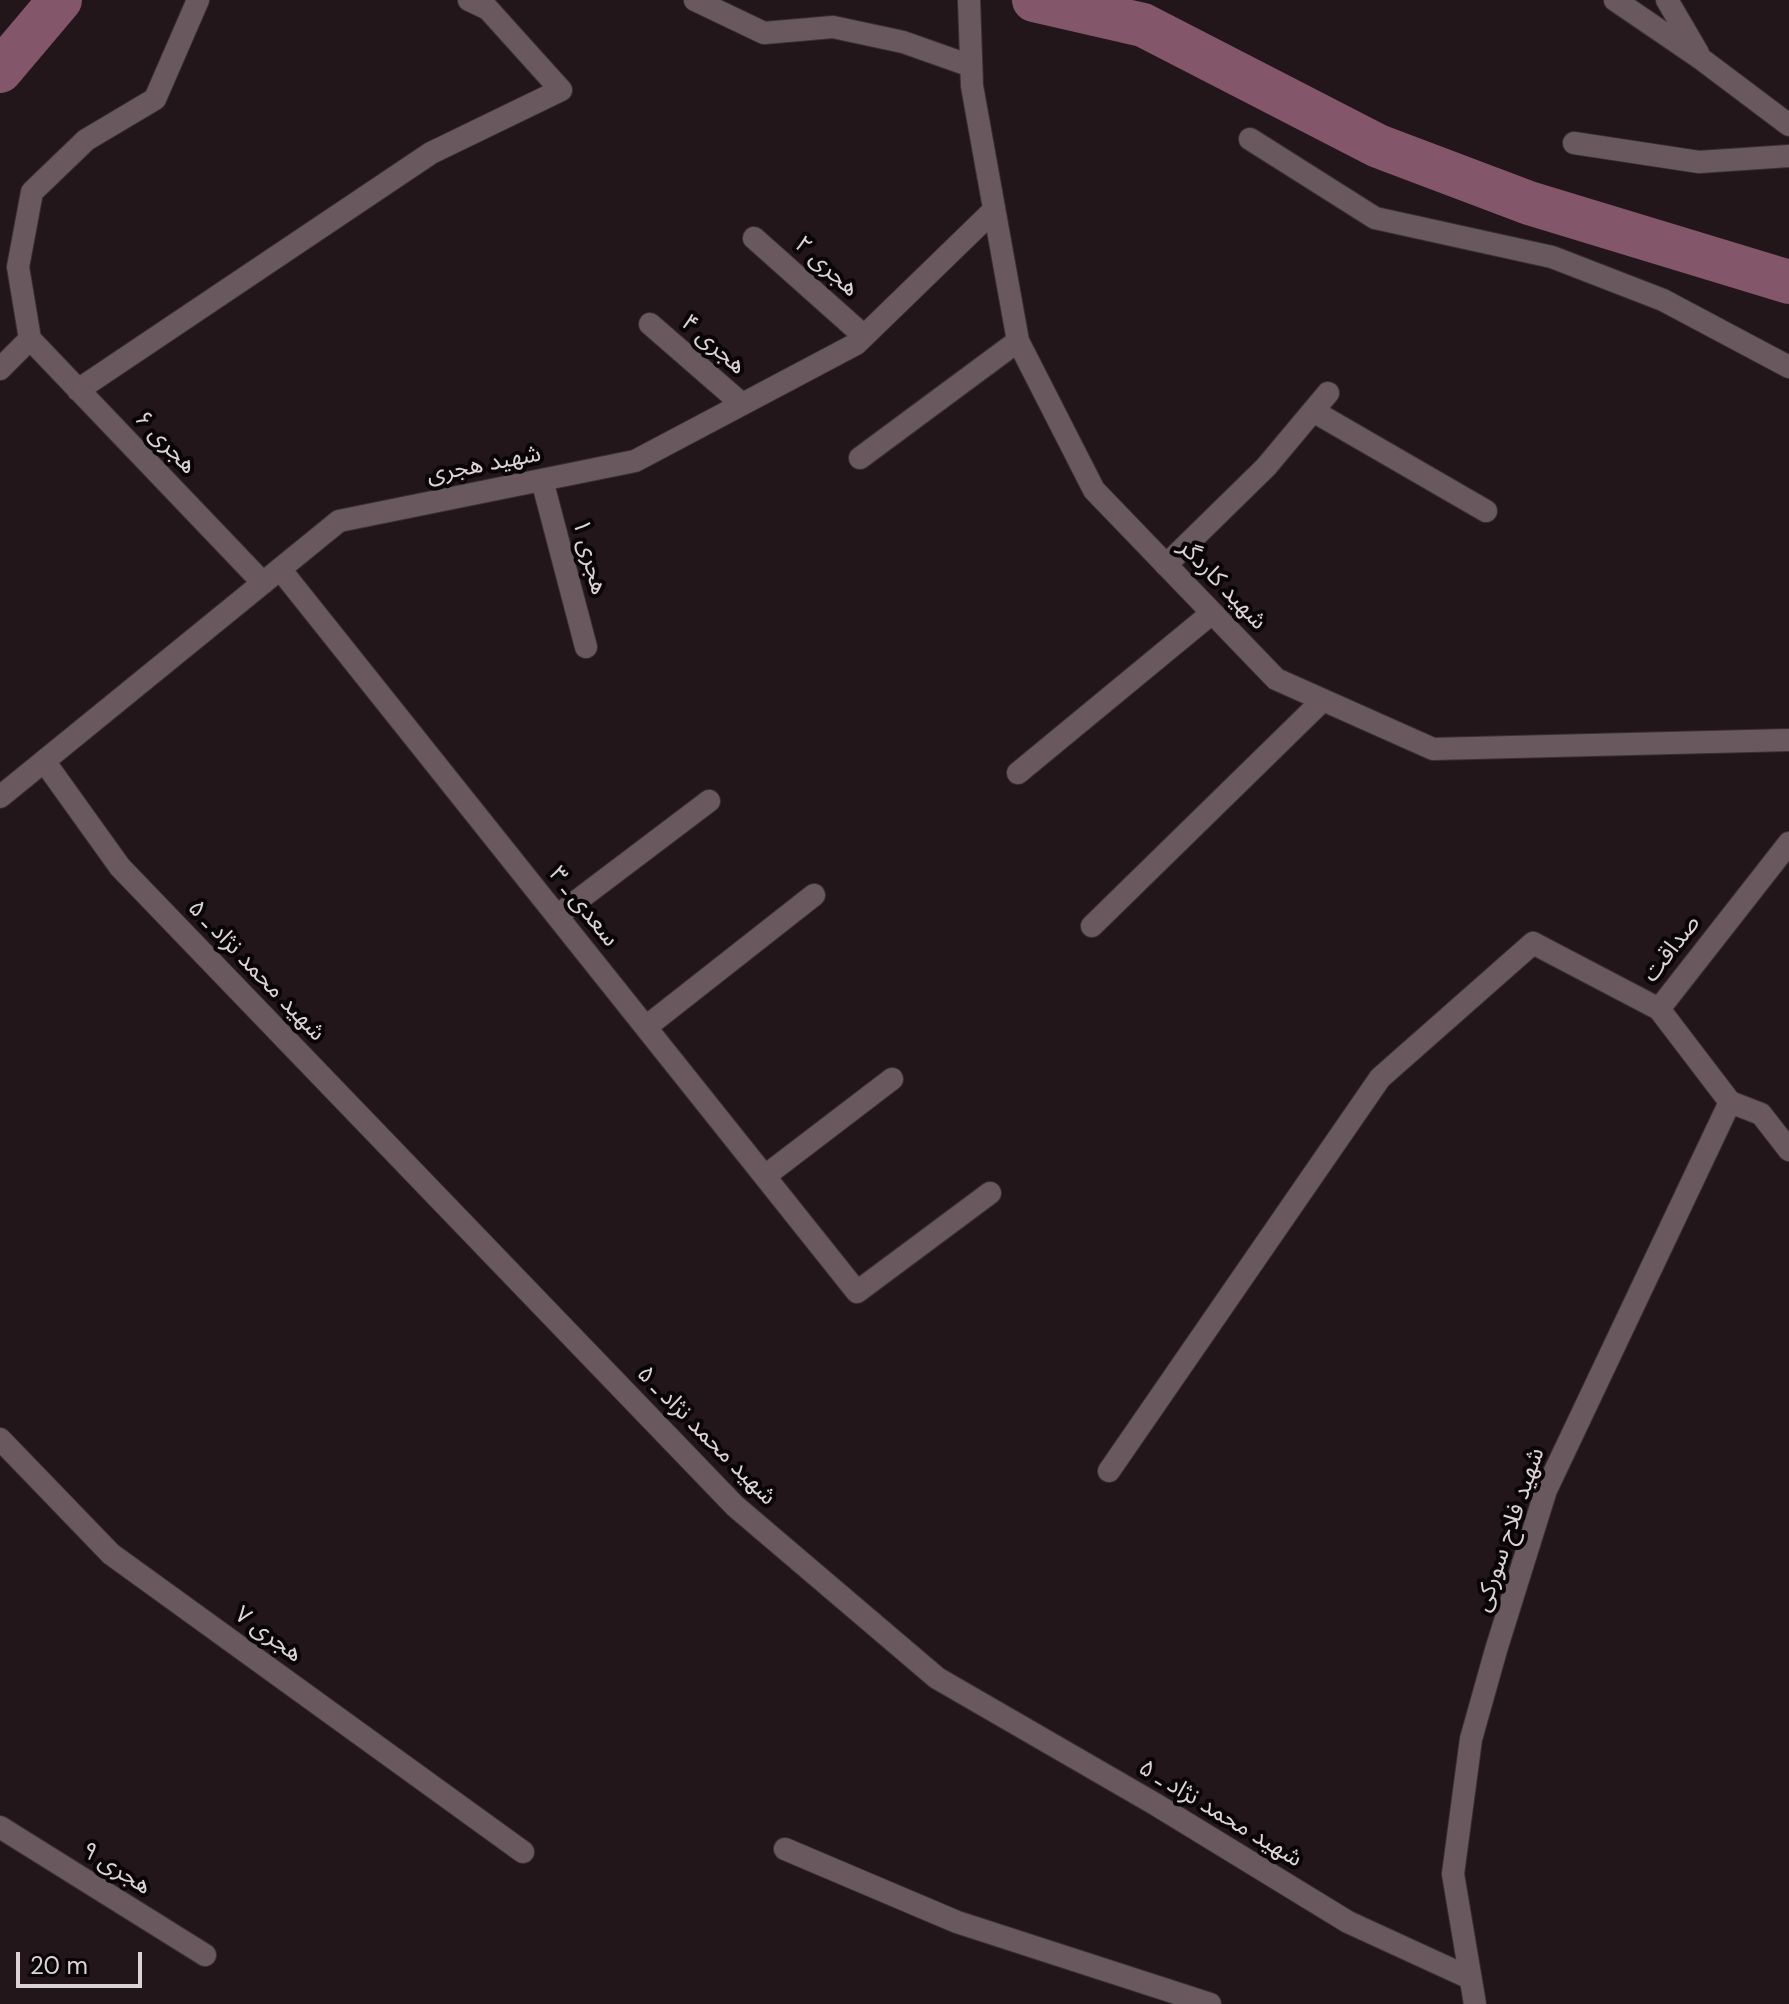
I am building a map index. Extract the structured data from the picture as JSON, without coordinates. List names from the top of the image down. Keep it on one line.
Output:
{"streets":{"street":["هجری ۲","هجری ۴","هجری ۶","شهید هجری","هجری ۱","شهید کاردگر","سعدی ـ ۳","صداقت","شهید محمد نژاد ـ ۵","شهید فلاح سورکی","هجری ۷","هجری ۹"]},"crossings":[["هجری ۲","شهید هجری"],["هجری ۴","شهید هجری"],["هجری ۶","شهید هجری"],["هجری ۶","سعدی ـ ۳"],["شهید هجری","هجری ۱"],["شهید هجری","شهید کاردگر"],["شهید هجری","سعدی ـ ۳"],["شهید هجری","شهید محمد نژاد ـ ۵"],["صداقت","شهید فلاح سورکی"],["شهید محمد نژاد ـ ۵","شهید فلاح سورکی"]],"scale_bar":"20 m"}
